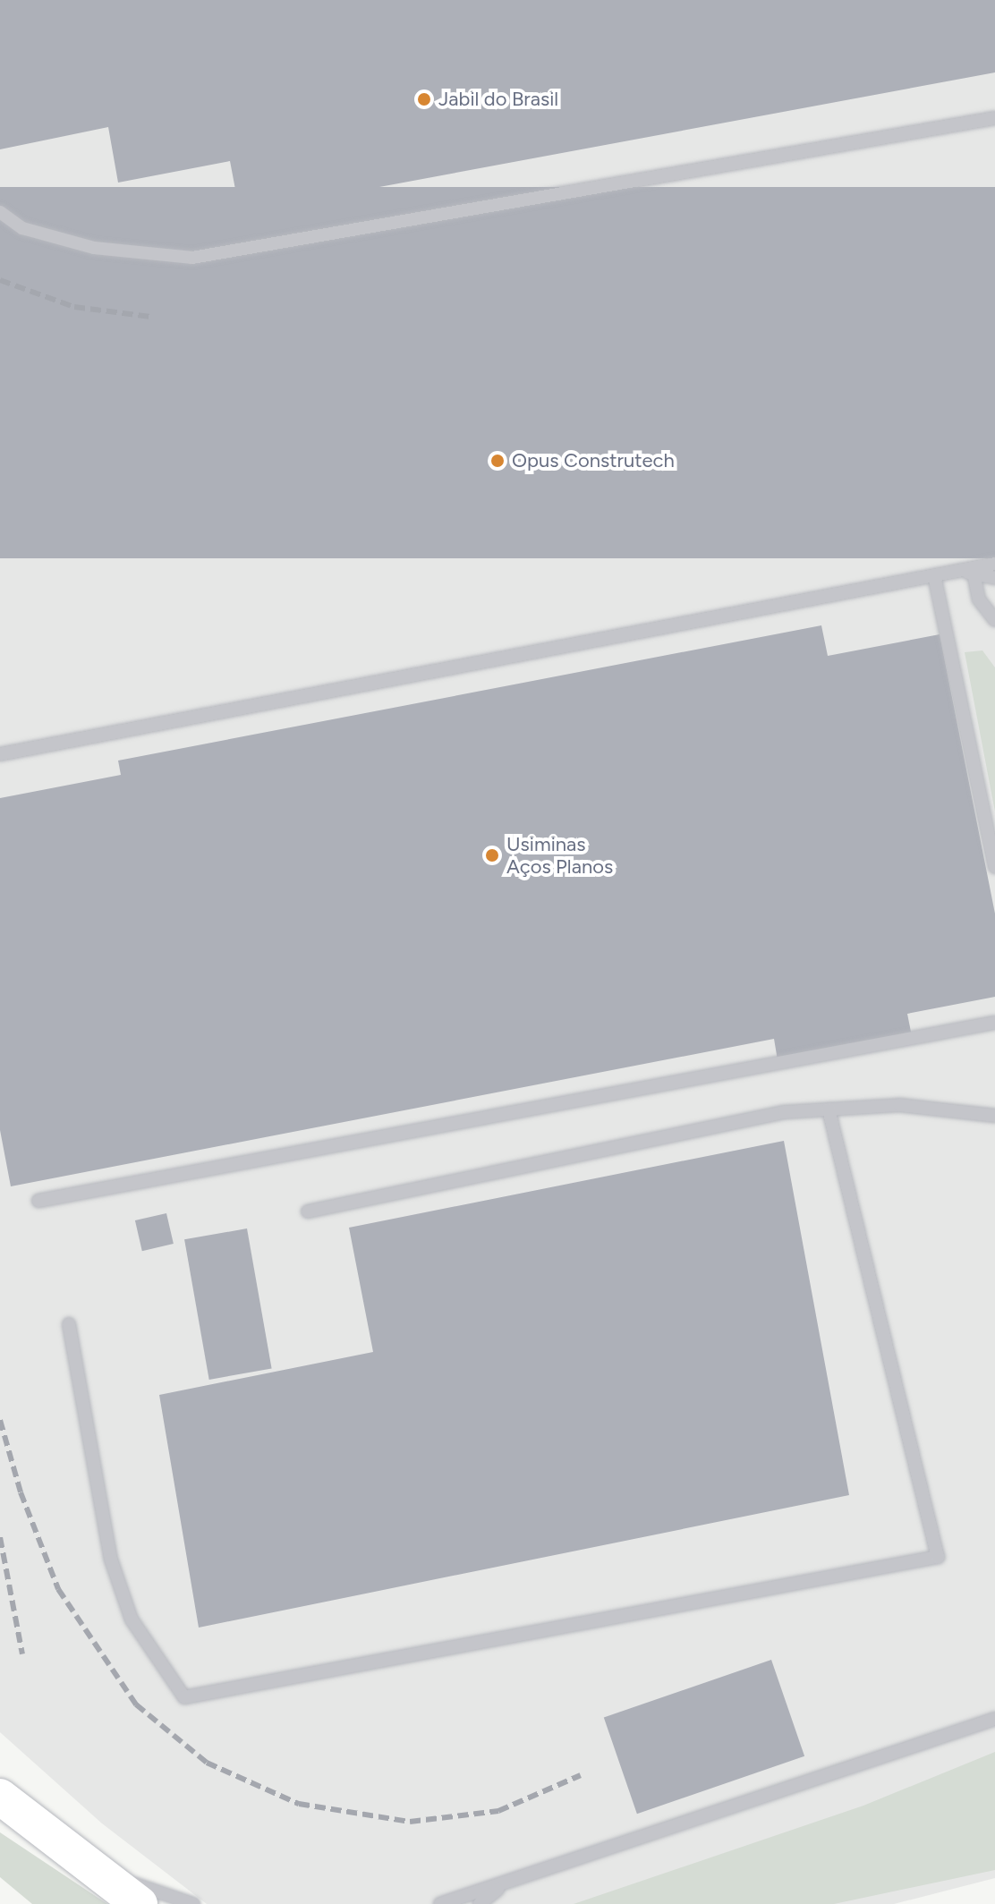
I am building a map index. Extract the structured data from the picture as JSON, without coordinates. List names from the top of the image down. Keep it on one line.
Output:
{"places":["Jabil do Brasil","Opus Construtech","Usiminas Aços Planos"]}
